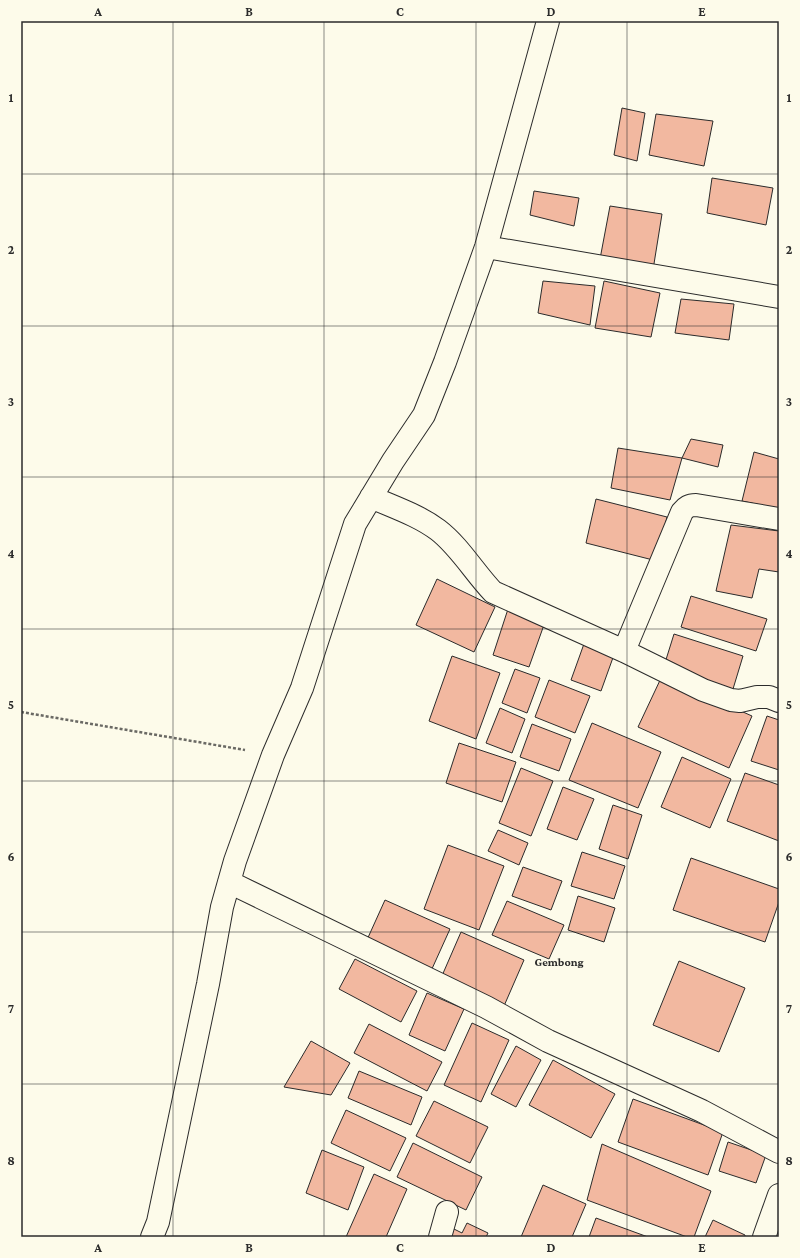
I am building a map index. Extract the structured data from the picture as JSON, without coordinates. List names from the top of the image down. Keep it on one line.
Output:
{"districts":["Gembong"],"grid":{"columns":["A","B","C","D","E"],"rows":["1","2","3","4","5","6","7","8"]}}
